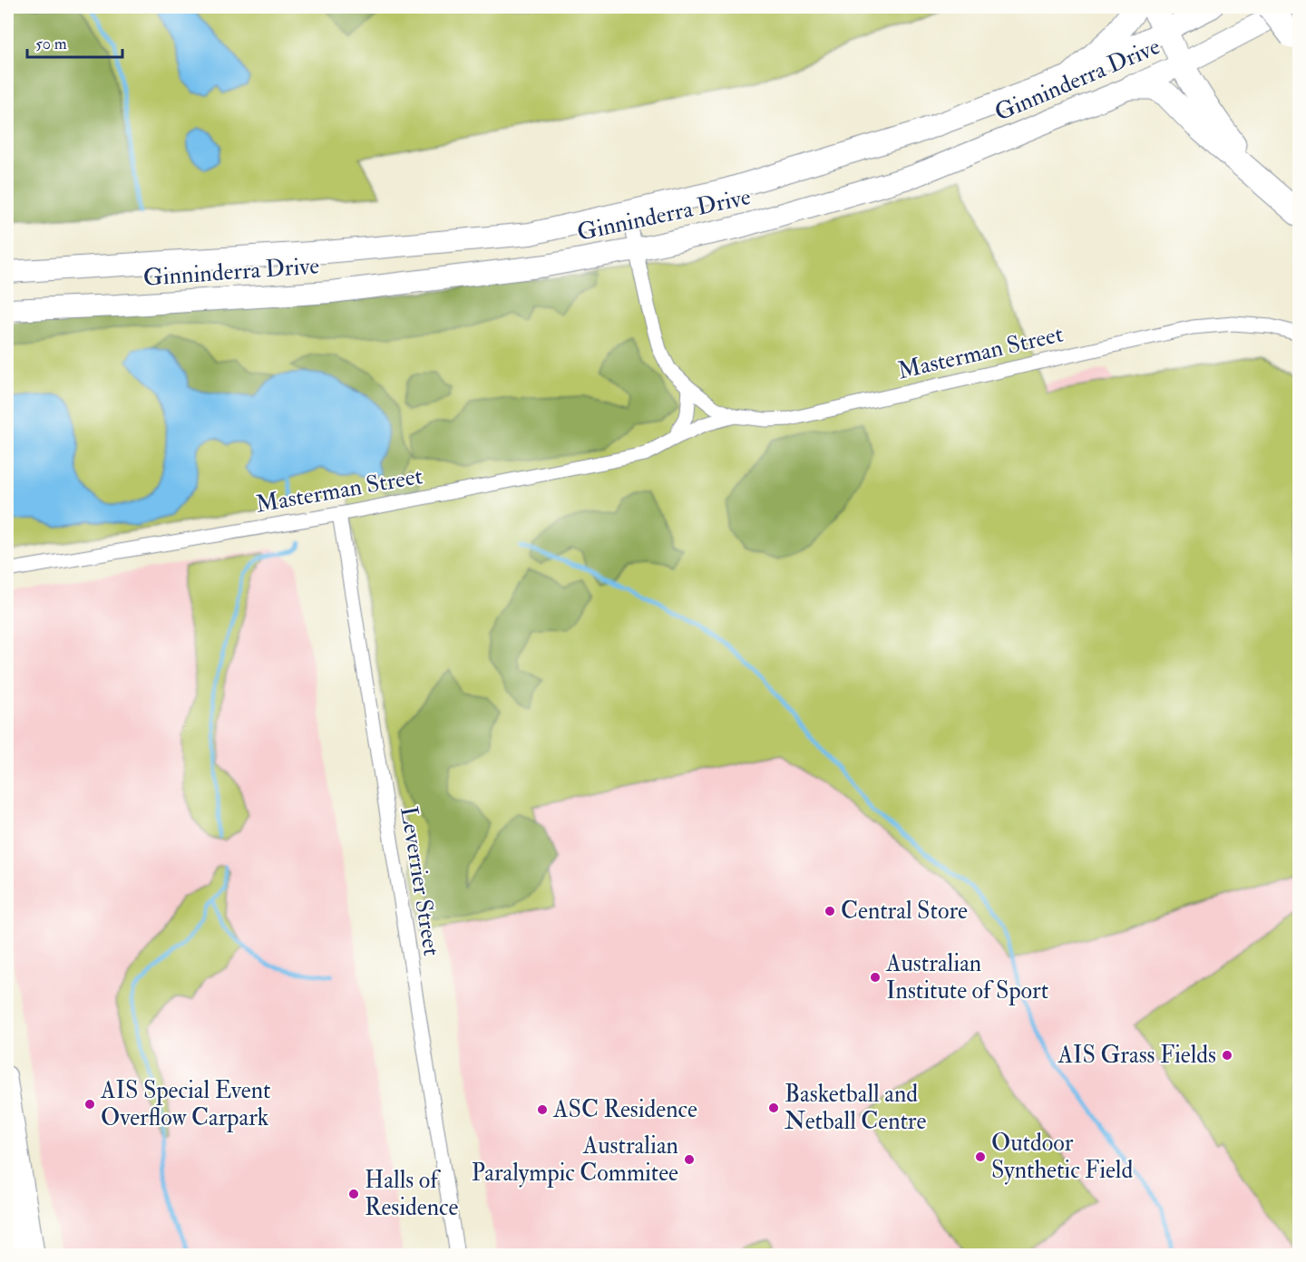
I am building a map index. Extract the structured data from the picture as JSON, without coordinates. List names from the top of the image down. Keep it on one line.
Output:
{"streets":{"main road":["Ginninderra Drive"],"street":["Masterman Street","Leverrier Street"]},"crossings":[["Masterman Street","Leverrier Street"]],"places":["Central Store","Australian Institute of Sport","AIS Grass Fields","AIS Special Event Overflow Carpark","Basketball and Netball Centre","ASC Residence","Outdoor Synthetic Field","Australian Paralympic Commitee","Halls of Residence"],"scale_bar":"50 m"}
